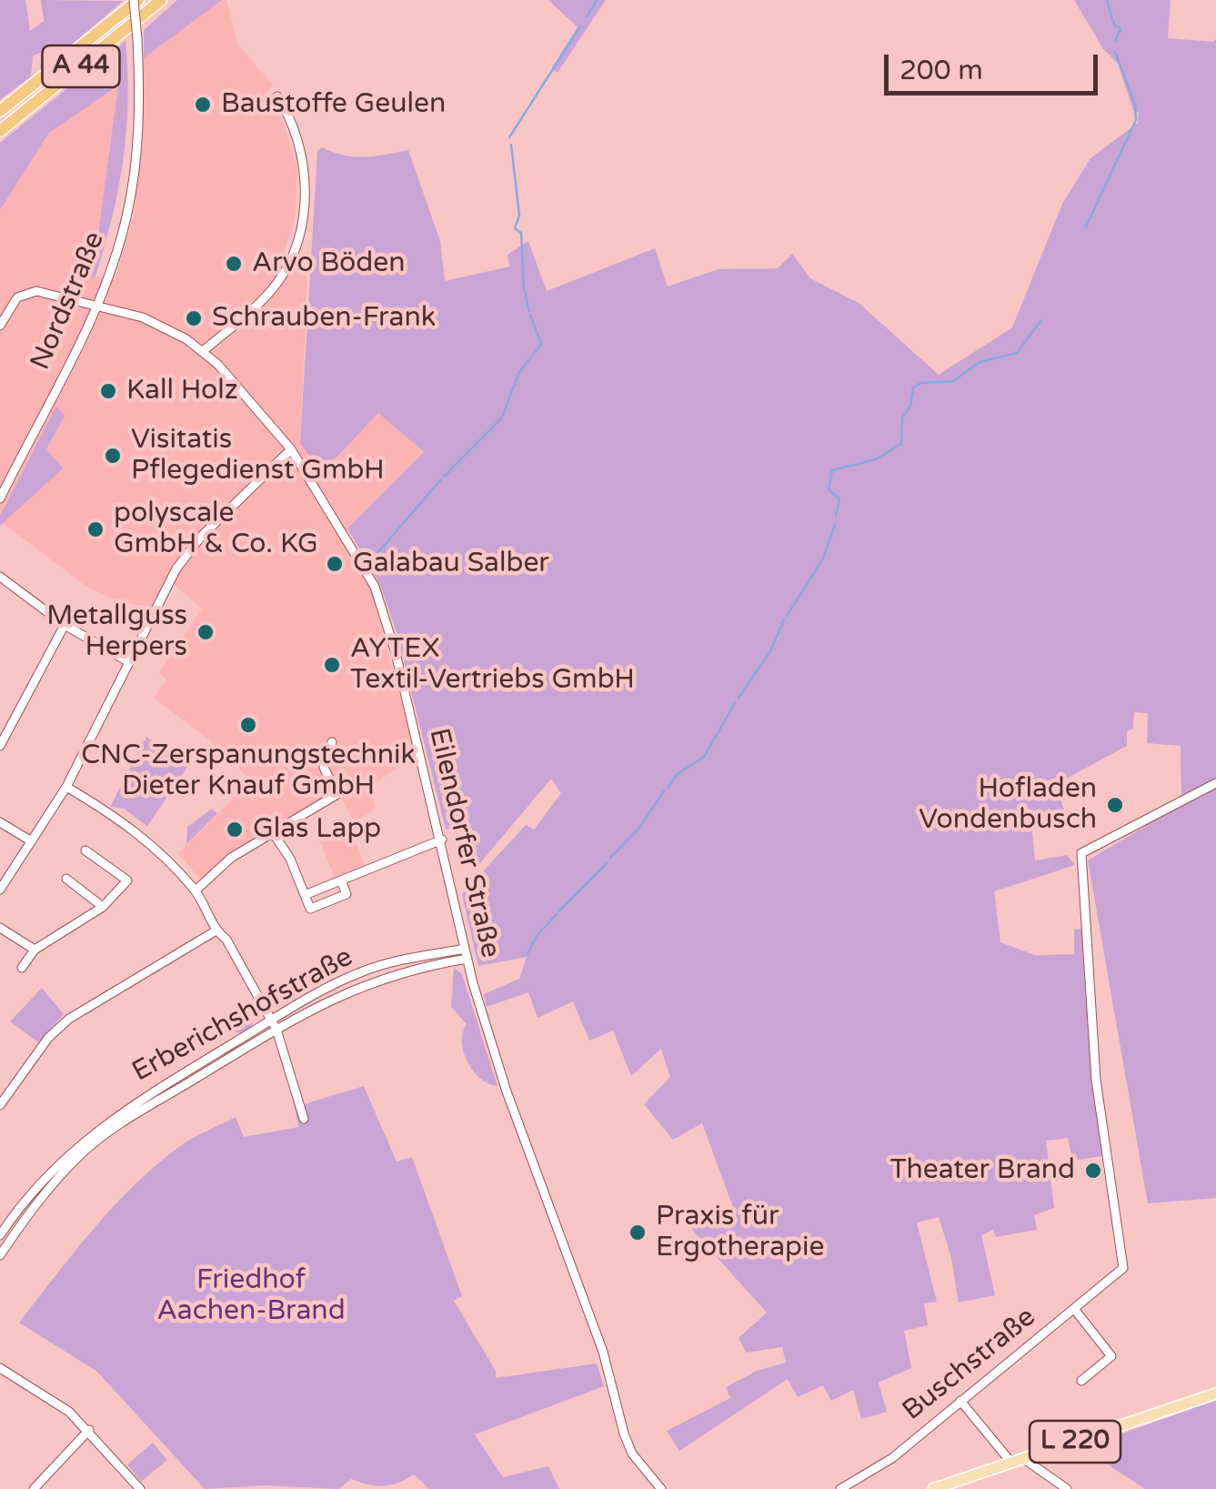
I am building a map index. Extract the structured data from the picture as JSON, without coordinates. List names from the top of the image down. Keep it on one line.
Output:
{"streets":{"highway":["A 44"],"main road":["L 220"],"street":["Nordstraße","Eilendorfer Straße","Erberichshofstraße","Buschstraße"]},"crossings":[["A 44","Nordstraße"],["Nordstraße","Eilendorfer Straße"],["Eilendorfer Straße","Erberichshofstraße"]],"parks":["Friedhof Aachen-Brand"],"places":["Baustoffe Geulen","Arvo Böden","Schrauben-Frank","Kall Holz","Visitatis Pflegedienst GmbH","polyscale GmbH & Co. KG","Galabau Salber","Metallguss Herpers","AYTEX Textil-Vertriebs GmbH","CNC-Zerspanungstechnik Dieter Knauf GmbH","Hofladen Vondenbusch","Glas Lapp","Theater Brand","Praxis für Ergotherapie"],"scale_bar":"200 m"}
